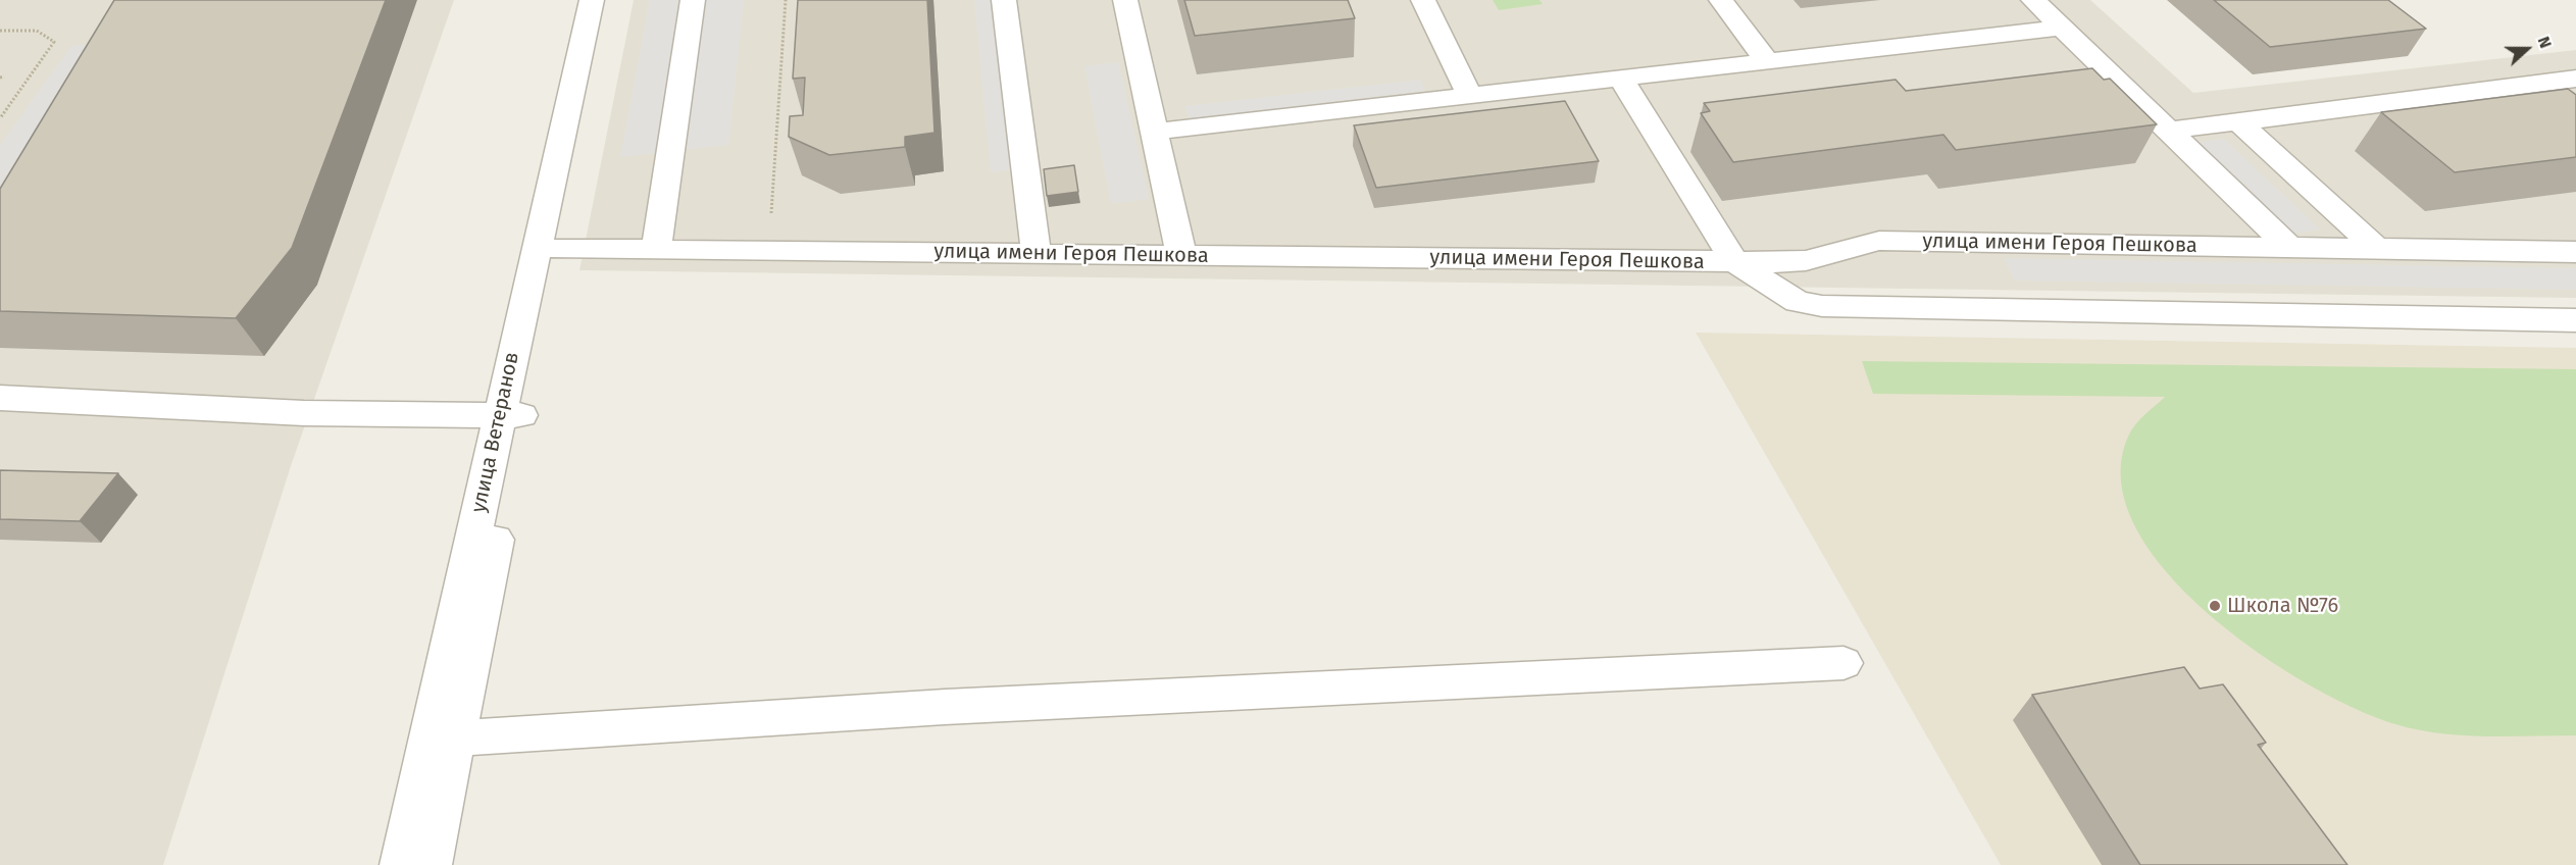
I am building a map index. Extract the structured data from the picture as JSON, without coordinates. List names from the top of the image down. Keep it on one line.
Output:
{"streets":{"street":["улица имени Героя Пешкова","улица Ветеранов"]},"crossings":[["улица имени Героя Пешкова","улица Ветеранов"]],"places":["Школа №76"],"north":"right"}
